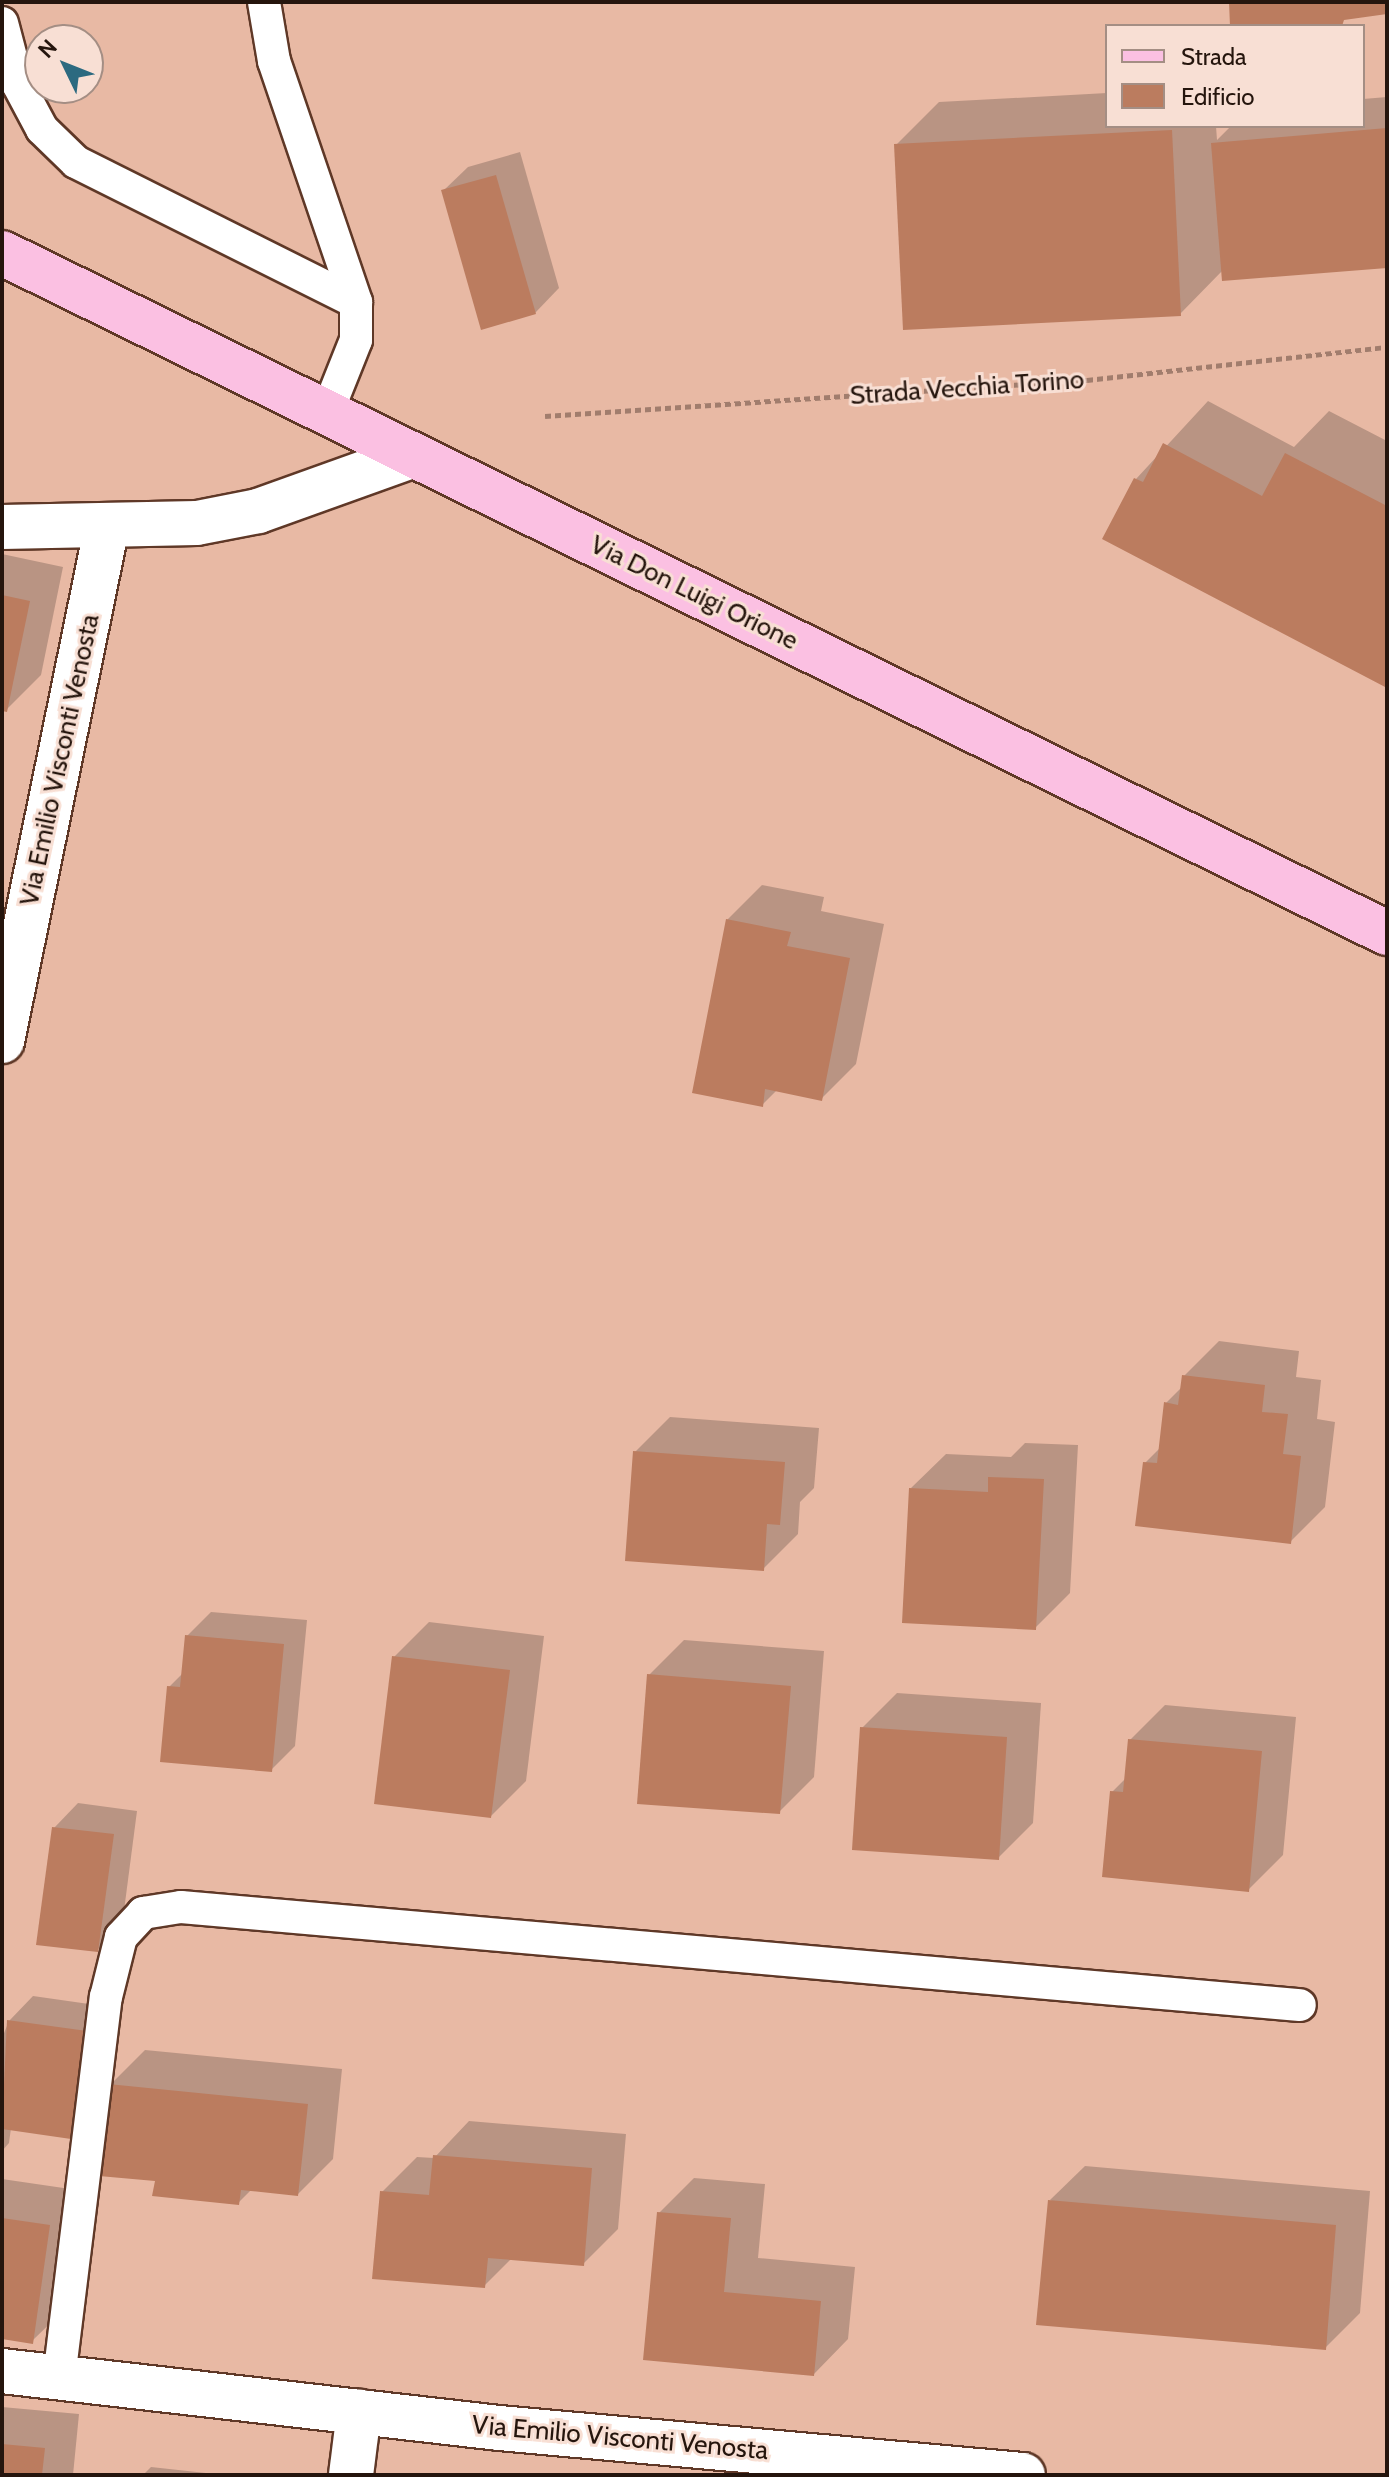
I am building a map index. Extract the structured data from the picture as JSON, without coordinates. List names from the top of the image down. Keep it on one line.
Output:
{"streets":{"main road":["Via Don Luigi Orione"],"street":["Via Emilio Visconti Venosta"],"path":["Strada Vecchia Torino"]},"legend":["Strada","Edificio"],"north":"top left"}
